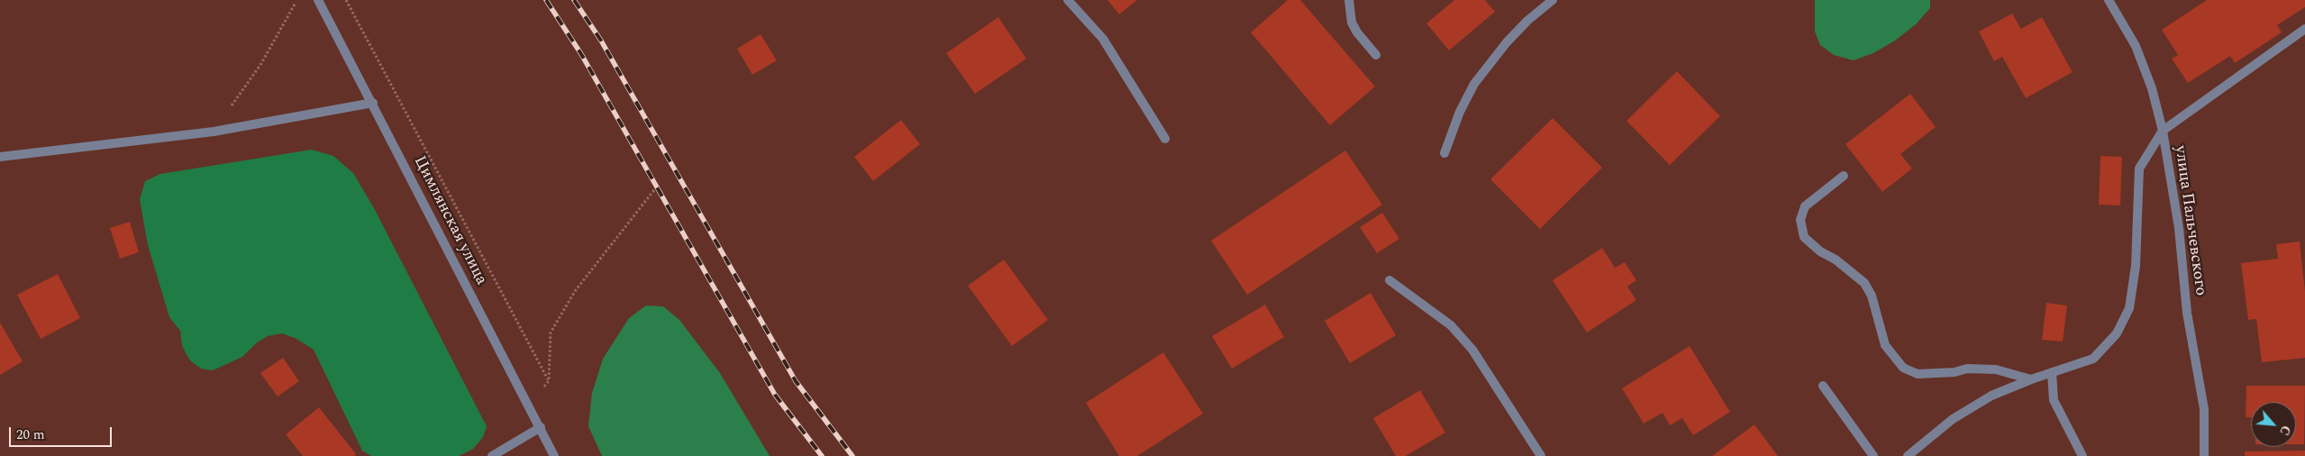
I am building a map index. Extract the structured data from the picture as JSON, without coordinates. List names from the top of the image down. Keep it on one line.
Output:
{"streets":{"street":["Цимлянская улица","улица Пальчевского"]},"scale_bar":"20 m","north":"bottom right"}
